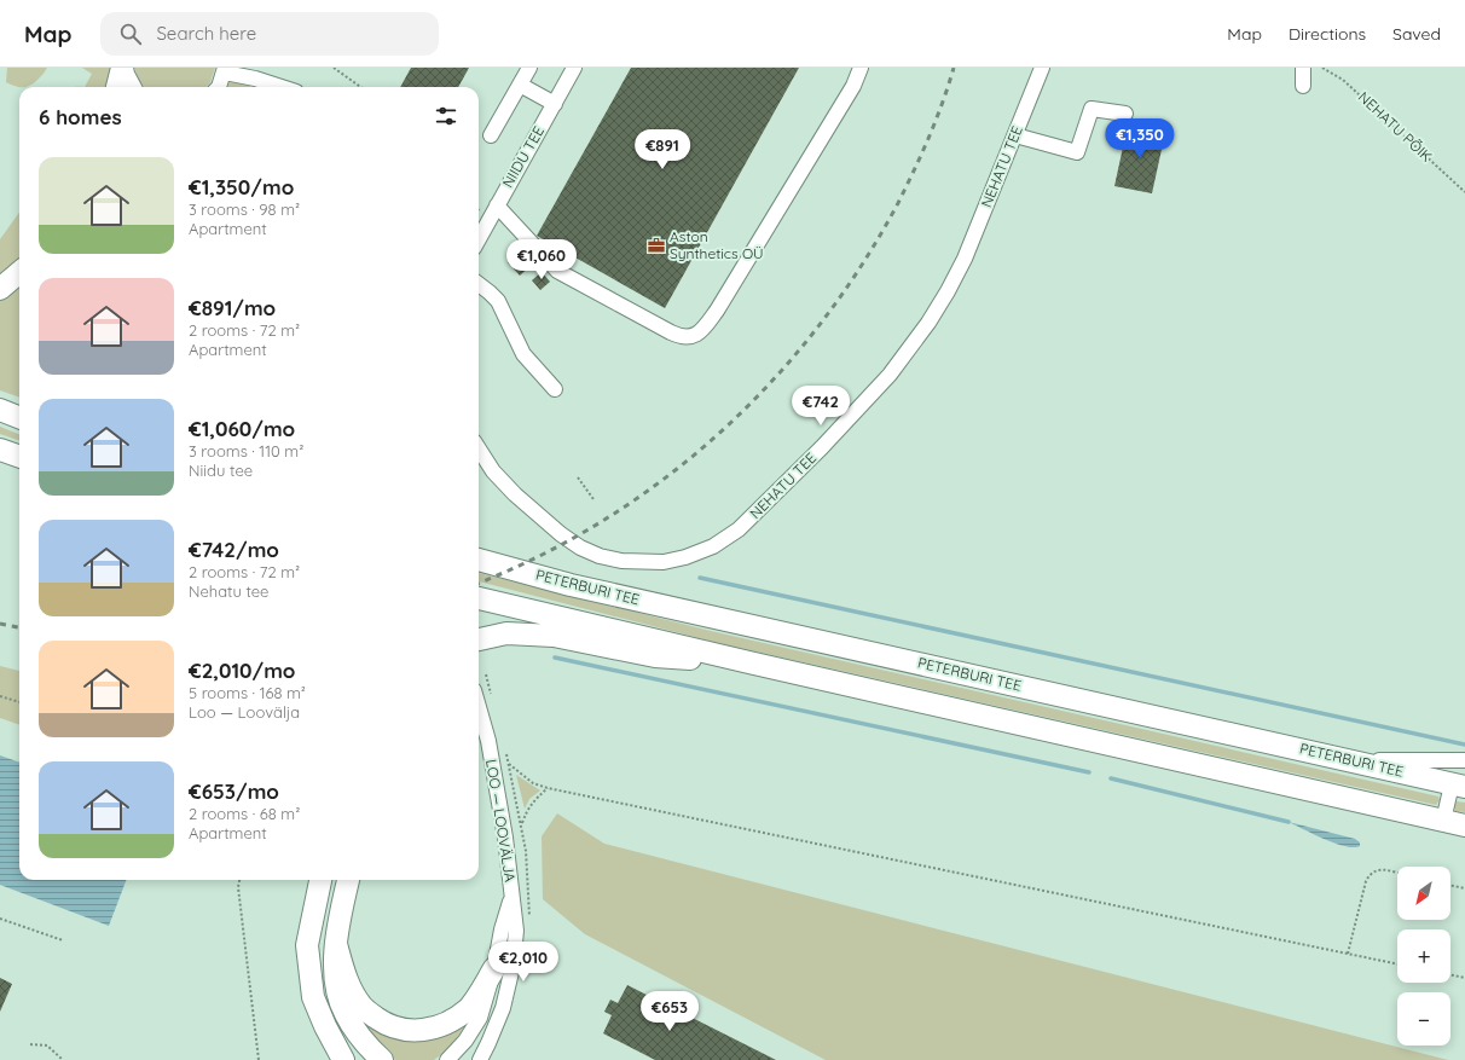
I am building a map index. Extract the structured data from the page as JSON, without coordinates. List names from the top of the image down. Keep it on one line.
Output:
{"streets":{"highway":["PETERBURI TEE"],"street":["NIIDU TEE","NEHATU TEE","LOO — LOOVÄLJA"],"path":["NEHATU PÕIK"]},"places":{"office":["Aston Synthetics OÜ"]},"north":"bottom left","page":{"header":"Map","search":"Search here","nav":["Map","Directions","Saved"],"heading":"6 homes","price":["€1,350","€891","€1,060","€742","€2,010","€653"],"list":[{"name":"€1,350/mo","note":"3 rooms · 98 m² · Apartment"},{"name":"€891/mo","note":"2 rooms · 72 m² · Apartment"},{"name":"€1,060/mo","note":"3 rooms · 110 m² · Niidu tee"},{"name":"€742/mo","note":"2 rooms · 72 m² · Nehatu tee"},{"name":"€2,010/mo","note":"5 rooms · 168 m² · Loo — Loovälja"},{"name":"€653/mo","note":"2 rooms · 68 m² · Apartment"}],"map_buttons":["+","−"]}}
